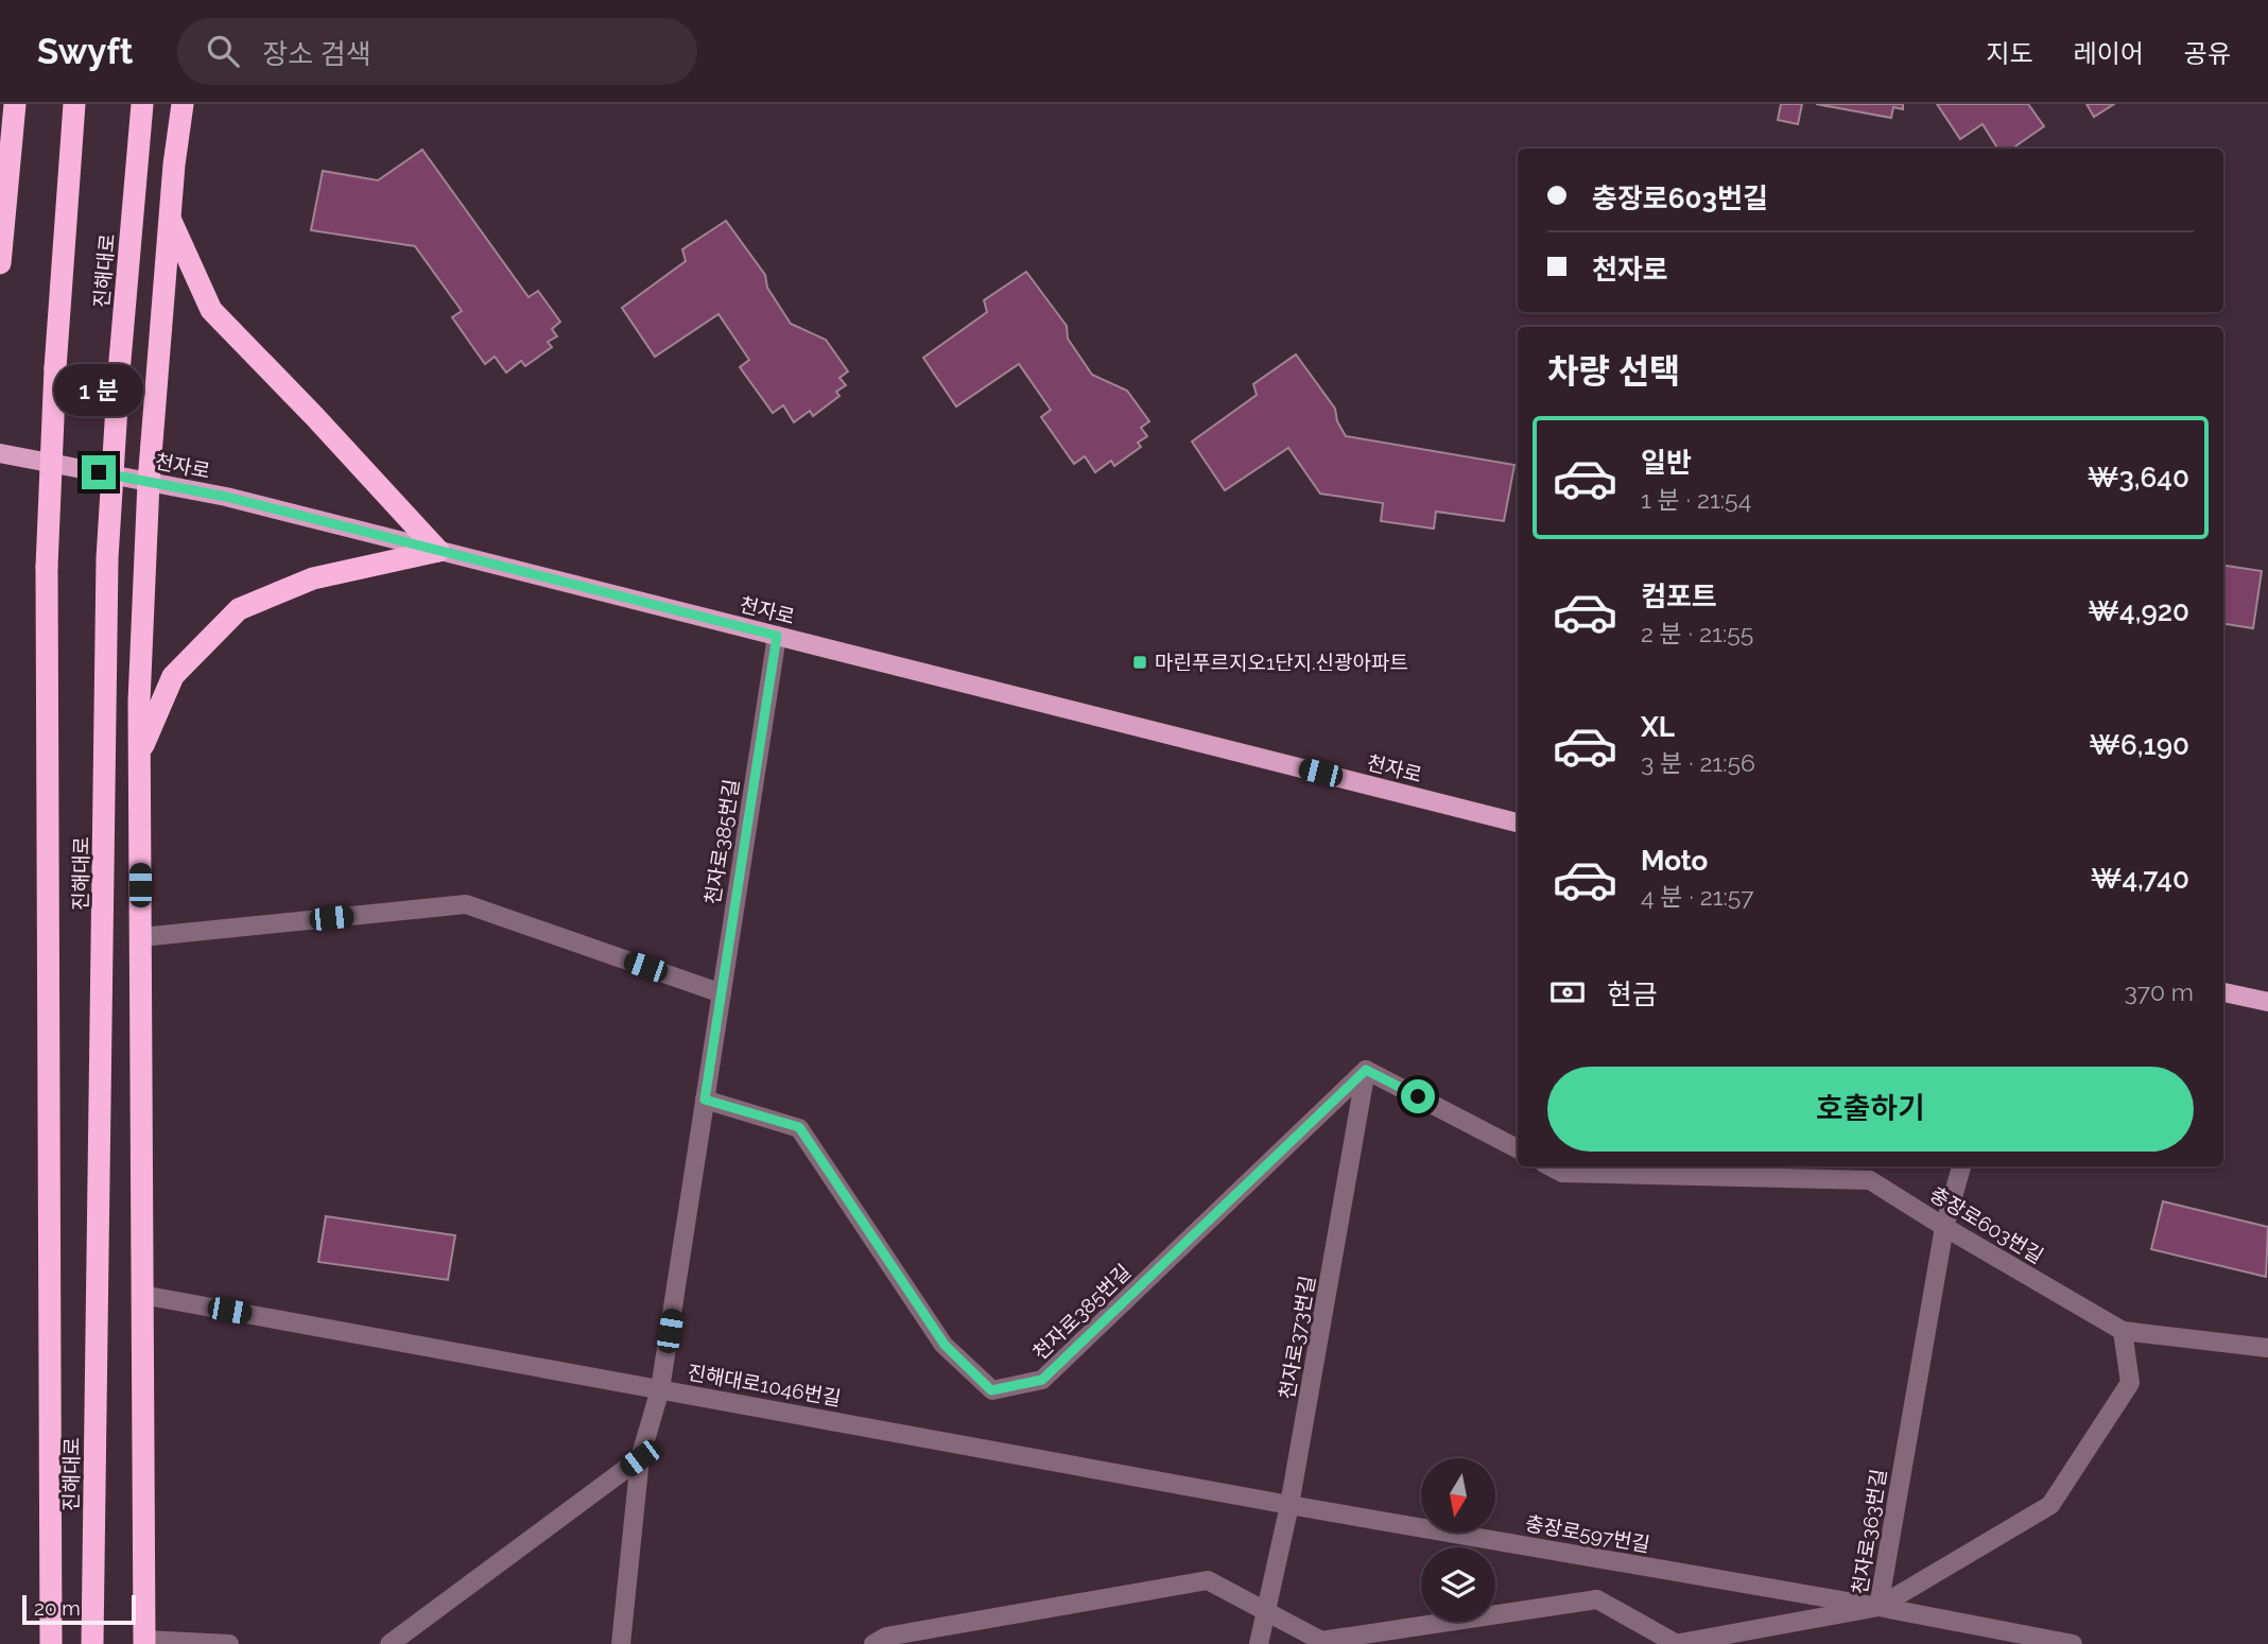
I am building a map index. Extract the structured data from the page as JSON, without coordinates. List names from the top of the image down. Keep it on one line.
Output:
{"streets":{"highway":["진해대로"],"main road":["천자로"],"street":["천자로385번길","충장로603번길","천자로373번길","진해대로1046번길","천자로363번길","충장로597번길"]},"crossings":[["천자로","천자로385번길"],["천자로385번길","천자로373번길"],["천자로385번길","진해대로1046번길"],["충장로603번길","천자로363번길"],["천자로373번길","진해대로1046번길"],["천자로373번길","충장로597번길"],["진해대로1046번길","충장로597번길"],["천자로363번길","충장로597번길"]],"places":{"transit":["마린푸르지오1단지.신광아파트"]},"scale_bar":"20 m","north":"bottom","page":{"header":"Swyft","search":"장소 검색","nav":["지도","레이어","공유"],"banner":["충장로603번길","천자로"],"heading":"차량 선택","bubble":"1 분","list":[{"name":"일반","note":"1 분 · 21:54","value":"₩3,640"},{"name":"컴포트","note":"2 분 · 21:55","value":"₩4,920"},{"name":"XL","note":"3 분 · 21:56","value":"₩6,190"},{"name":"Moto","note":"4 분 · 21:57","value":"₩4,740"}],"pay":["현금","370 m"],"buttons":"호출하기","scale":"20 m"}}
